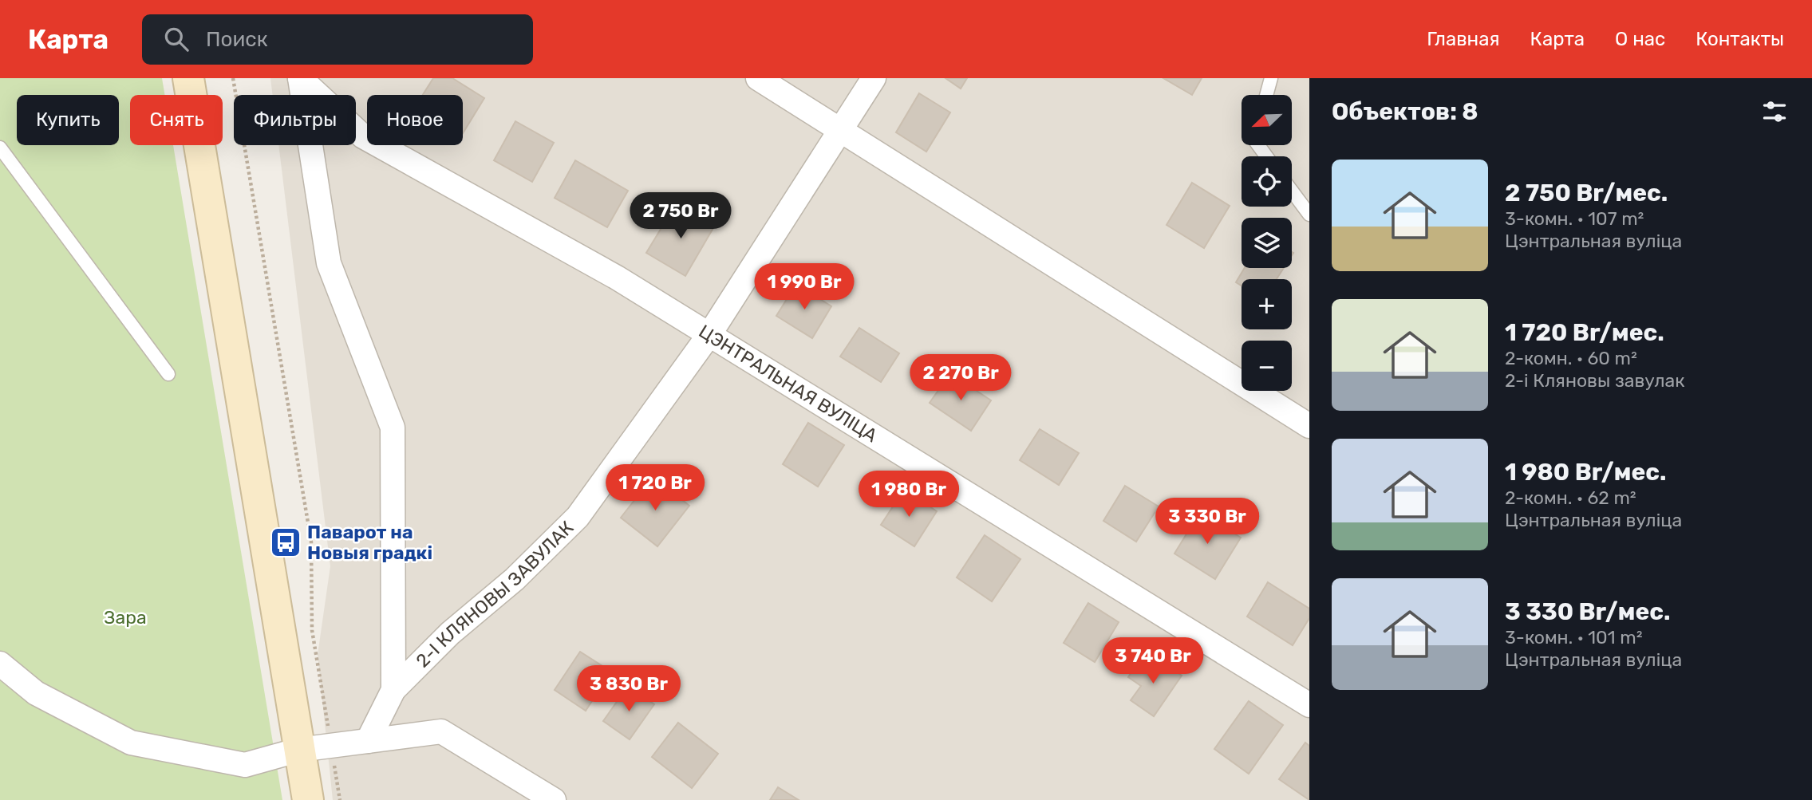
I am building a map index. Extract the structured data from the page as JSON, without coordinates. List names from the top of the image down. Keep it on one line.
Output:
{"streets":{"street":["ЦЭНТРАЛЬНАЯ ВУЛІЦА","2-І КЛЯНОВЫ ЗАВУЛАК"]},"crossings":[["ЦЭНТРАЛЬНАЯ ВУЛІЦА","2-І КЛЯНОВЫ ЗАВУЛАК"]],"parks":["Зара"],"places":{"bus stop":["Паварот на Новыя градкі"]},"north":"bottom left","page":{"header":"Карта","search":"Поиск","nav":["Главная","Карта","О нас","Контакты"],"heading":"Объектов: 8","map_buttons":["+","−"],"chip":["Купить","Снять","Фильтры","Новое"],"list":[{"name":"2 750 Br/мес.","note":"3-комн. · 107 m² · Цэнтральная вуліца"},{"name":"1 720 Br/мес.","note":"2-комн. · 60 m² · 2-і Кляновы завулак"},{"name":"1 980 Br/мес.","note":"2-комн. · 62 m² · Цэнтральная вуліца"},{"name":"3 330 Br/мес.","note":"3-комн. · 101 m² · Цэнтральная вуліца"}],"price":["2 750 Br","1 990 Br","2 270 Br","1 720 Br","1 980 Br","3 330 Br","3 740 Br","3 830 Br"]}}
